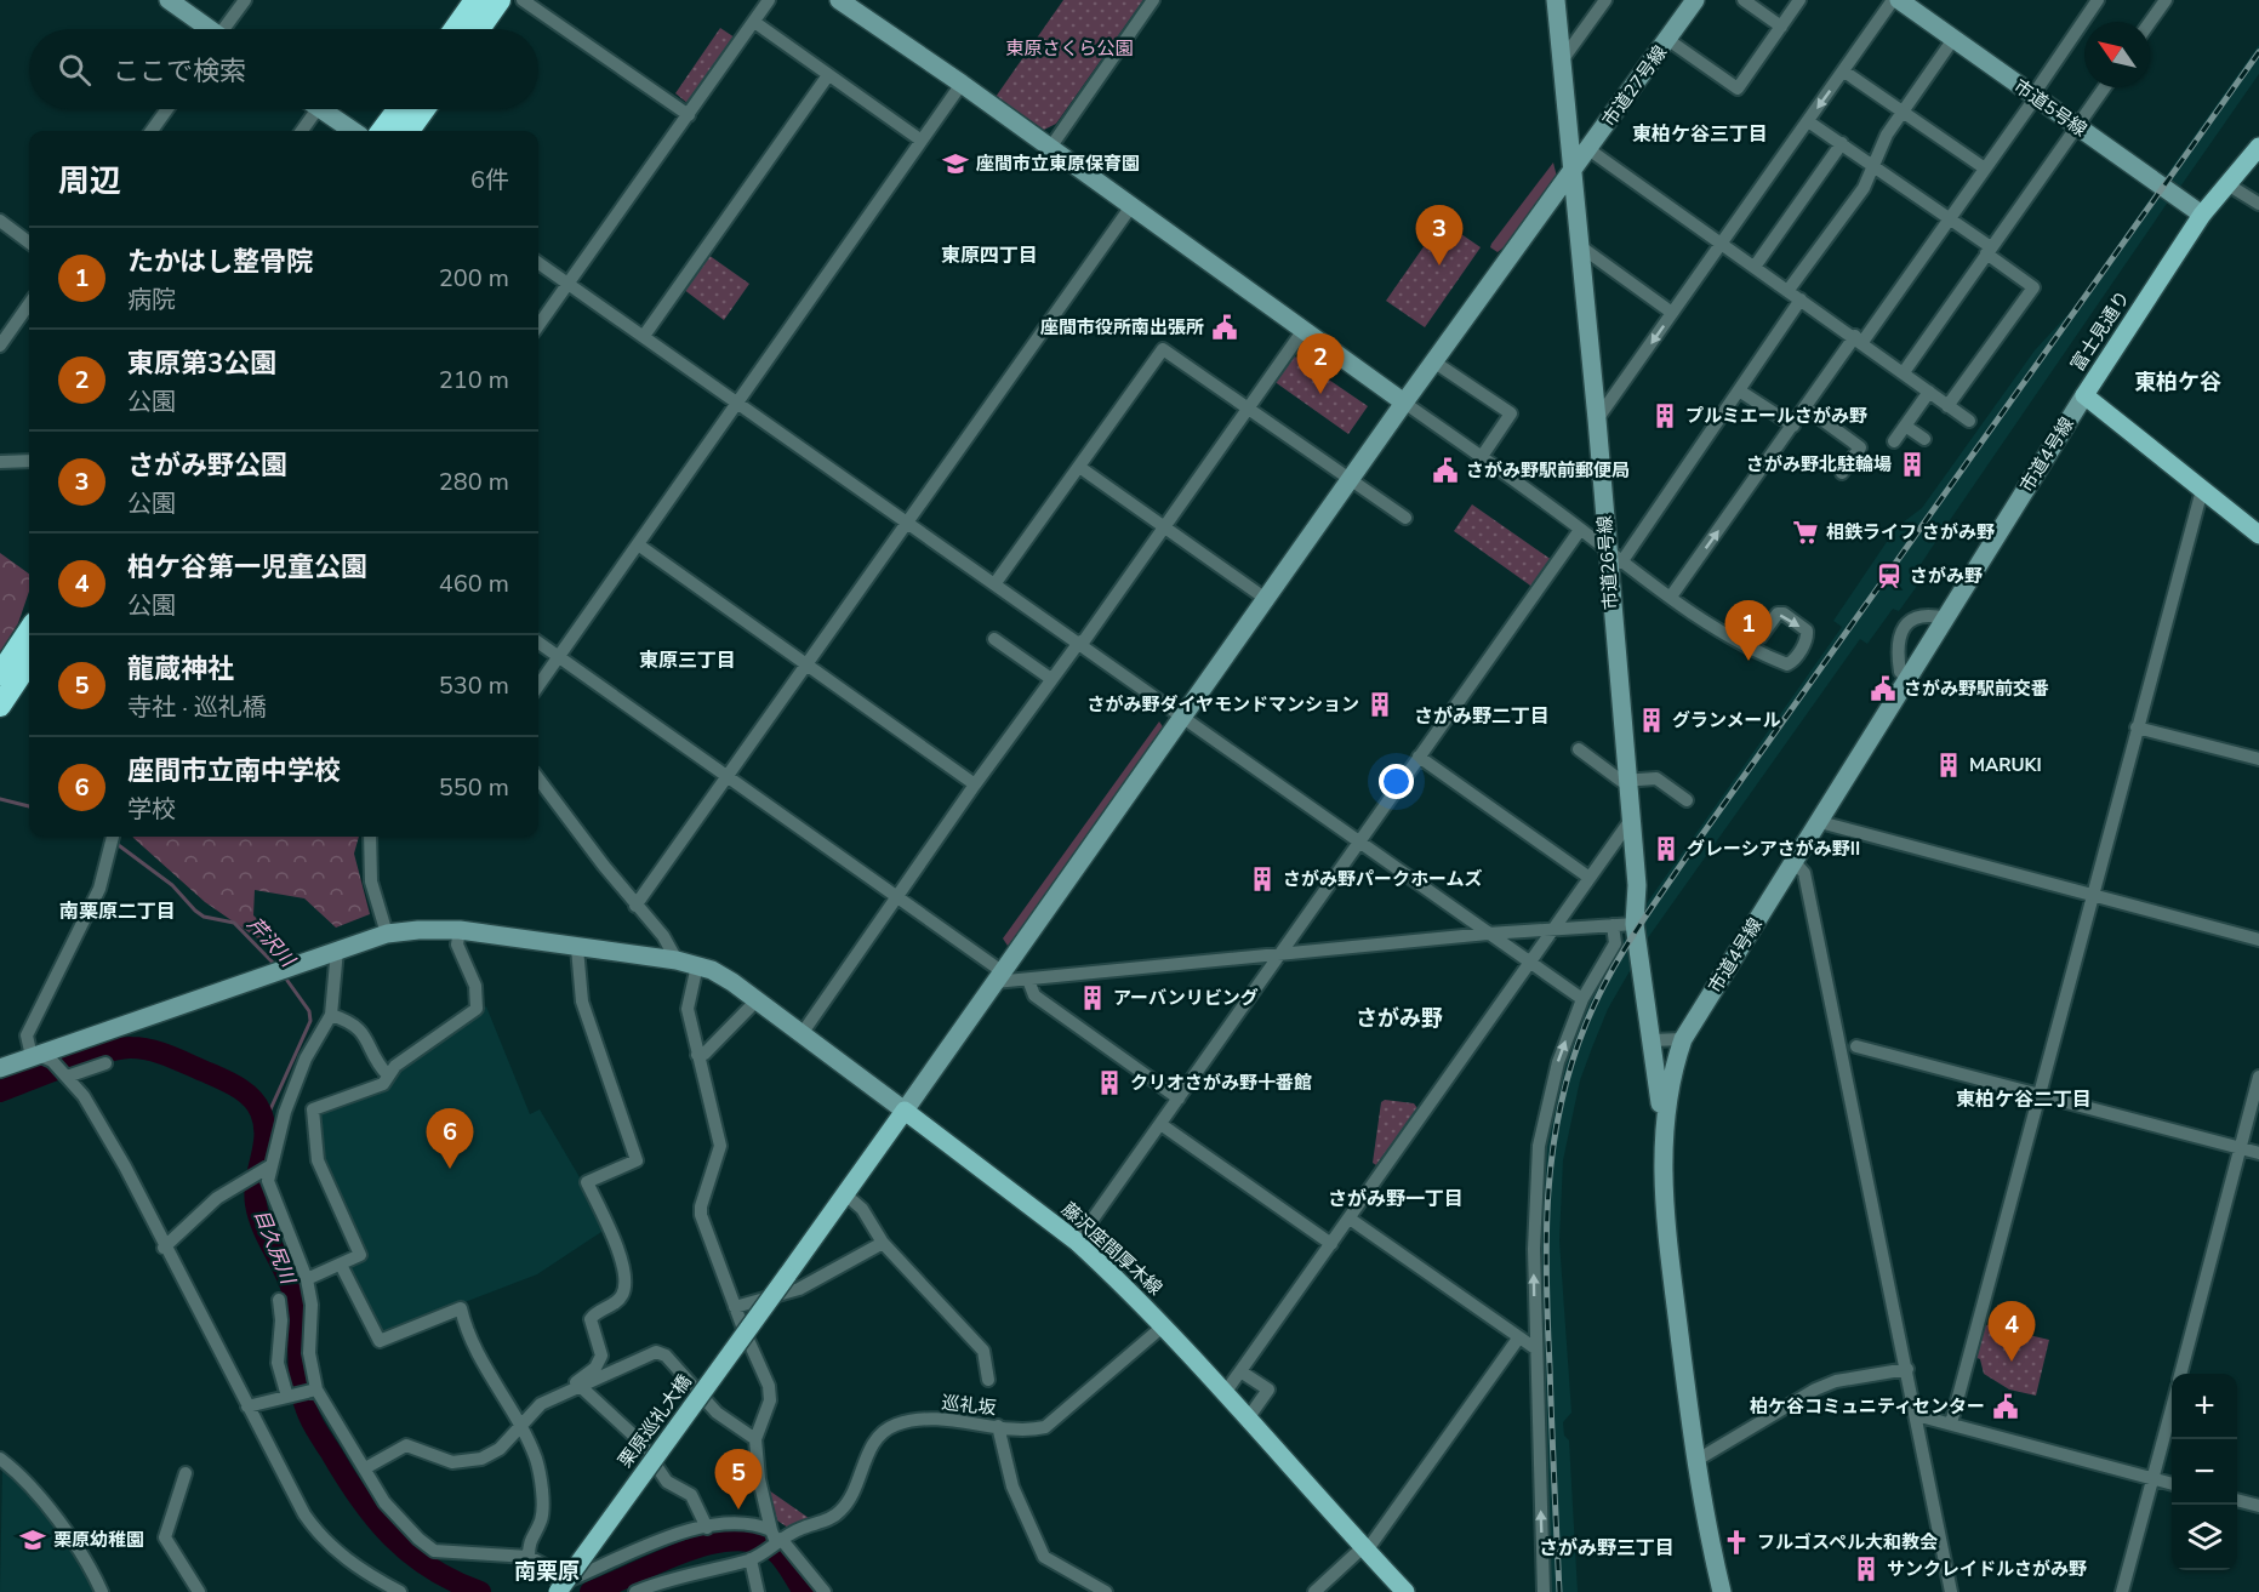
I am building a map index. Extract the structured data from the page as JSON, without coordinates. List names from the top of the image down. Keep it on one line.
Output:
{"streets":{"main road":["富士見通り","藤沢座間厚木線","栗原巡礼大橋"],"street":["市道27号線","市道5号線","市道4号線","市道26号線","巡礼坂"]},"crossings":[["市道27号線","市道26号線"],["市道27号線","藤沢座間厚木線"],["市道5号線","富士見通り"],["富士見通り","市道4号線"],["市道4号線","市道26号線"],["藤沢座間厚木線","巡礼坂"]],"districts":["東柏ケ谷三丁目","東原四丁目","東柏ケ谷","東原三丁目","さがみ野二丁目","南栗原二丁目","さがみ野","東柏ケ谷二丁目","さがみ野一丁目","さがみ野三丁目","南栗原"],"water":["芹沢川","目久尻川"],"parks":["東原さくら公園"],"places":{"school or university":["座間市立東原保育園","栗原幼稚園"],"public building":["座間市役所南出張所","さがみ野駅前郵便局","さがみ野駅前交番","柏ケ谷コミュニティセンター"],"building":["プルミエールさがみ野","さがみ野北駐輪場","さがみ野ダイヤモンドマンション","グランメール","MARUKI","グレーシアさがみ野II","さがみ野パークホームズ","アーバンリビング","クリオさがみ野十番館","サンクレイドルさがみ野"],"supermarket":["相鉄ライフ さがみ野"],"station":["さがみ野"],"church":["フルゴスペル大和教会"]},"north":"top left","page":{"search":"ここで検索","heading":["周辺","6件"],"pins":["3","2","1","6","4","5"],"list":[{"mark":"1","name":"たかはし整骨院","note":"病院","value":"200 m"},{"mark":"2","name":"東原第3公園","note":"公園","value":"210 m"},{"mark":"3","name":"さがみ野公園","note":"公園","value":"280 m"},{"mark":"4","name":"柏ケ谷第一児童公園","note":"公園","value":"460 m"},{"mark":"5","name":"龍蔵神社","note":"寺社 · 巡礼橋","value":"530 m"},{"mark":"6","name":"座間市立南中学校","note":"学校","value":"550 m"}],"map_buttons":["+","−"]}}
